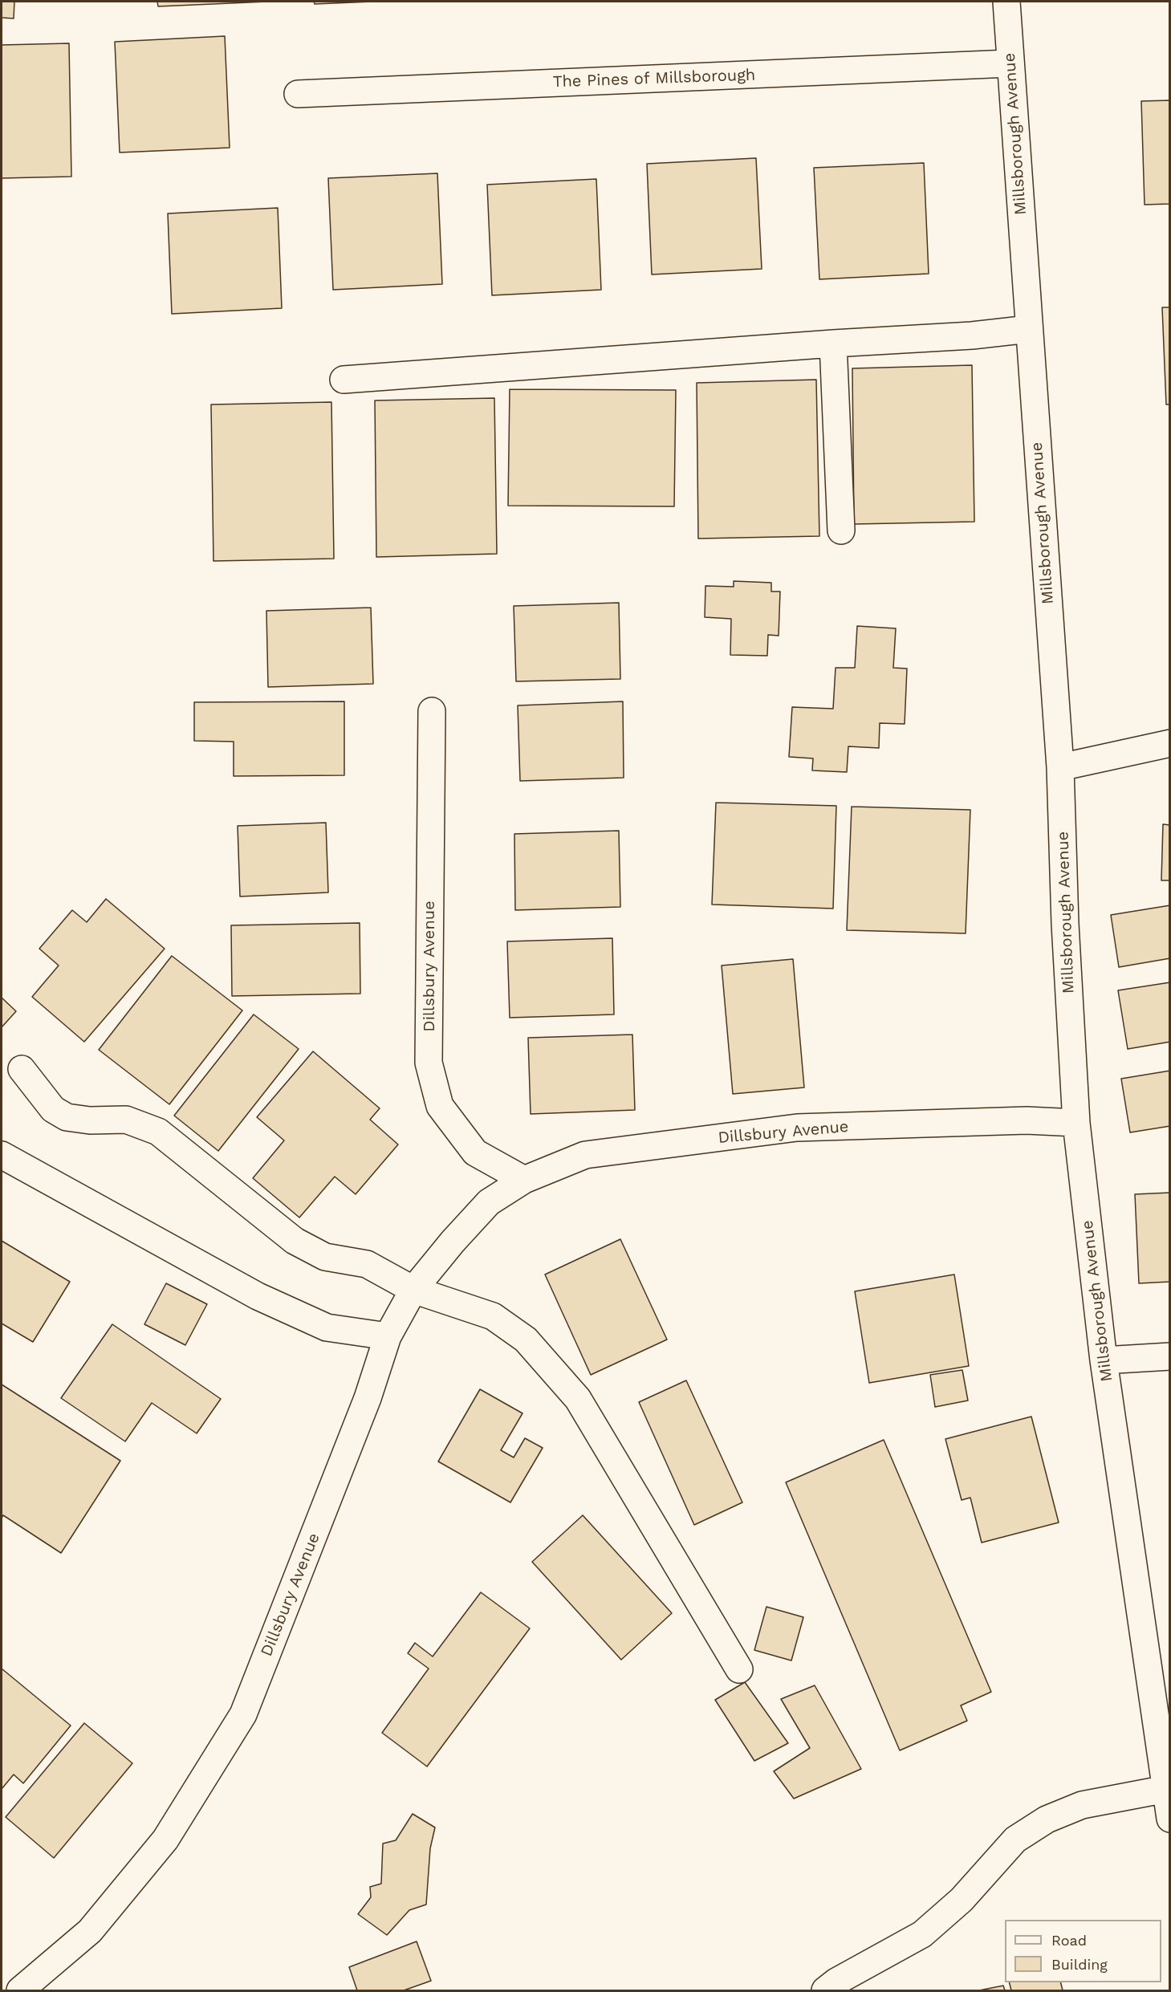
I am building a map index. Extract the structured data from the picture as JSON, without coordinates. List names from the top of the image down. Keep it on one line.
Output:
{"streets":{"street":["The Pines of Millsborough","Millsborough Avenue","Dillsbury Avenue"]},"crossings":[["The Pines of Millsborough","Millsborough Avenue"],["Millsborough Avenue","Dillsbury Avenue"]],"legend":["Road","Building"]}
